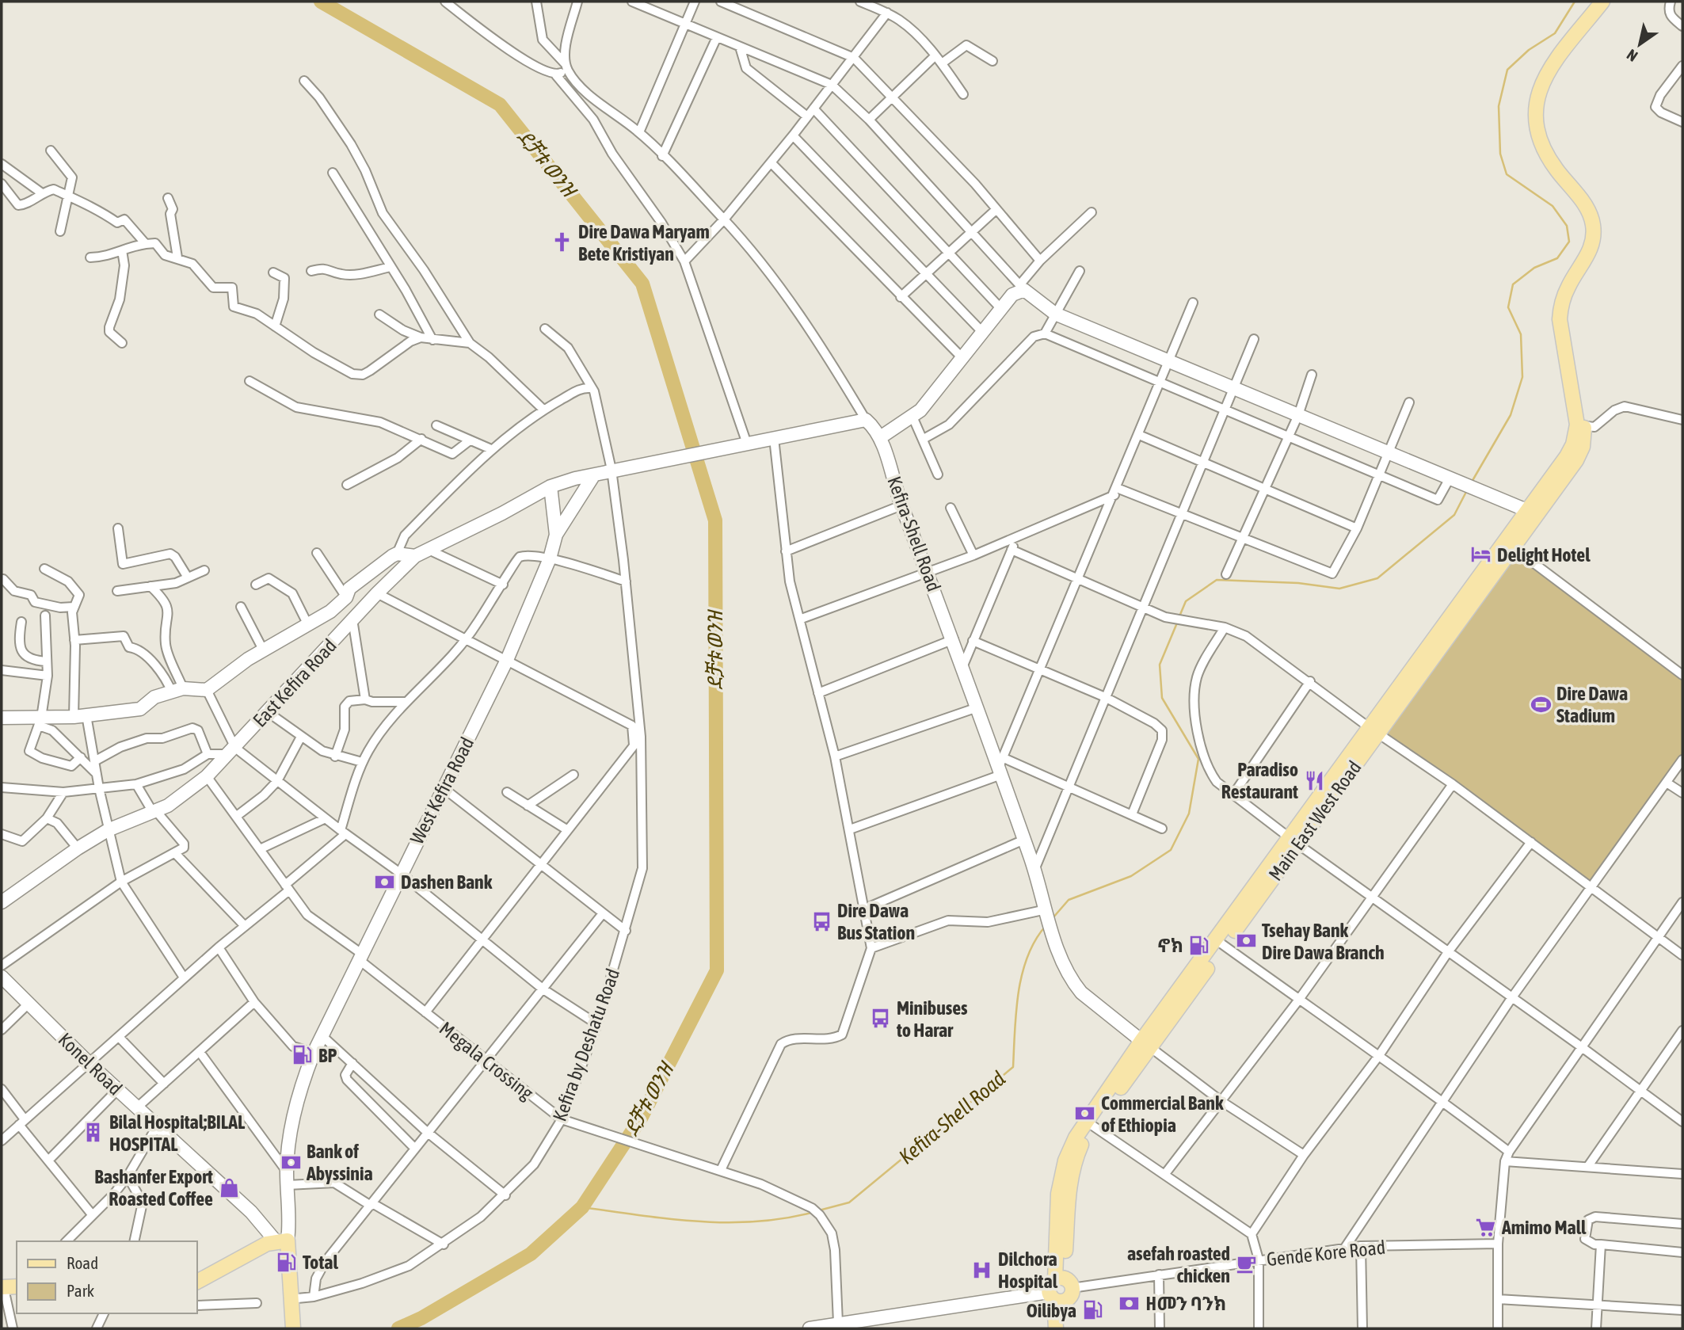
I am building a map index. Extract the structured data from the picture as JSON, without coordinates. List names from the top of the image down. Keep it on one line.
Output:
{"streets":{"main road":["Kefira-Shell Road","East Kefira Road","West Kefira Road","Main East West Road","Konel Road"],"street":["Kefira by Deshatu Road","Megala Crossing","Gende Kore Road"]},"crossings":[["Kefira-Shell Road","Main East West Road"],["East Kefira Road","West Kefira Road"],["East Kefira Road","Megala Crossing"],["West Kefira Road","Megala Crossing"],["West Kefira Road","Konel Road"],["Main East West Road","Gende Kore Road"],["Kefira by Deshatu Road","Megala Crossing"]],"water":["ደቻቱ ወንዝ","Kefira-Shell Road"],"places":{"church":["Dire Dawa Maryam Bete Kristiyan"],"hotel":["Delight Hotel"],"sports":["Dire Dawa Stadium"],"restaurant":["Paradiso Restaurant"],"bank":["Dashen Bank","Tsehay Bank Dire Dawa Branch","Commercial Bank of Ethiopia","Bank of Abyssinia","ዘመን ባንክ"],"bus stop":["Dire Dawa Bus Station","Minibuses to Harar"],"fuel station":["ኖክ","BP","Total","Oilibya"],"building":["Bilal Hospital;BILAL HOSPITAL"],"shop":["Bashanfer Export Roasted Coffee"],"supermarket":["Amimo Mall"],"cafe":["asefah roasted chicken"],"hospital":["Dilchora Hospital"]},"legend":["Road","Park"],"north":"bottom left"}
